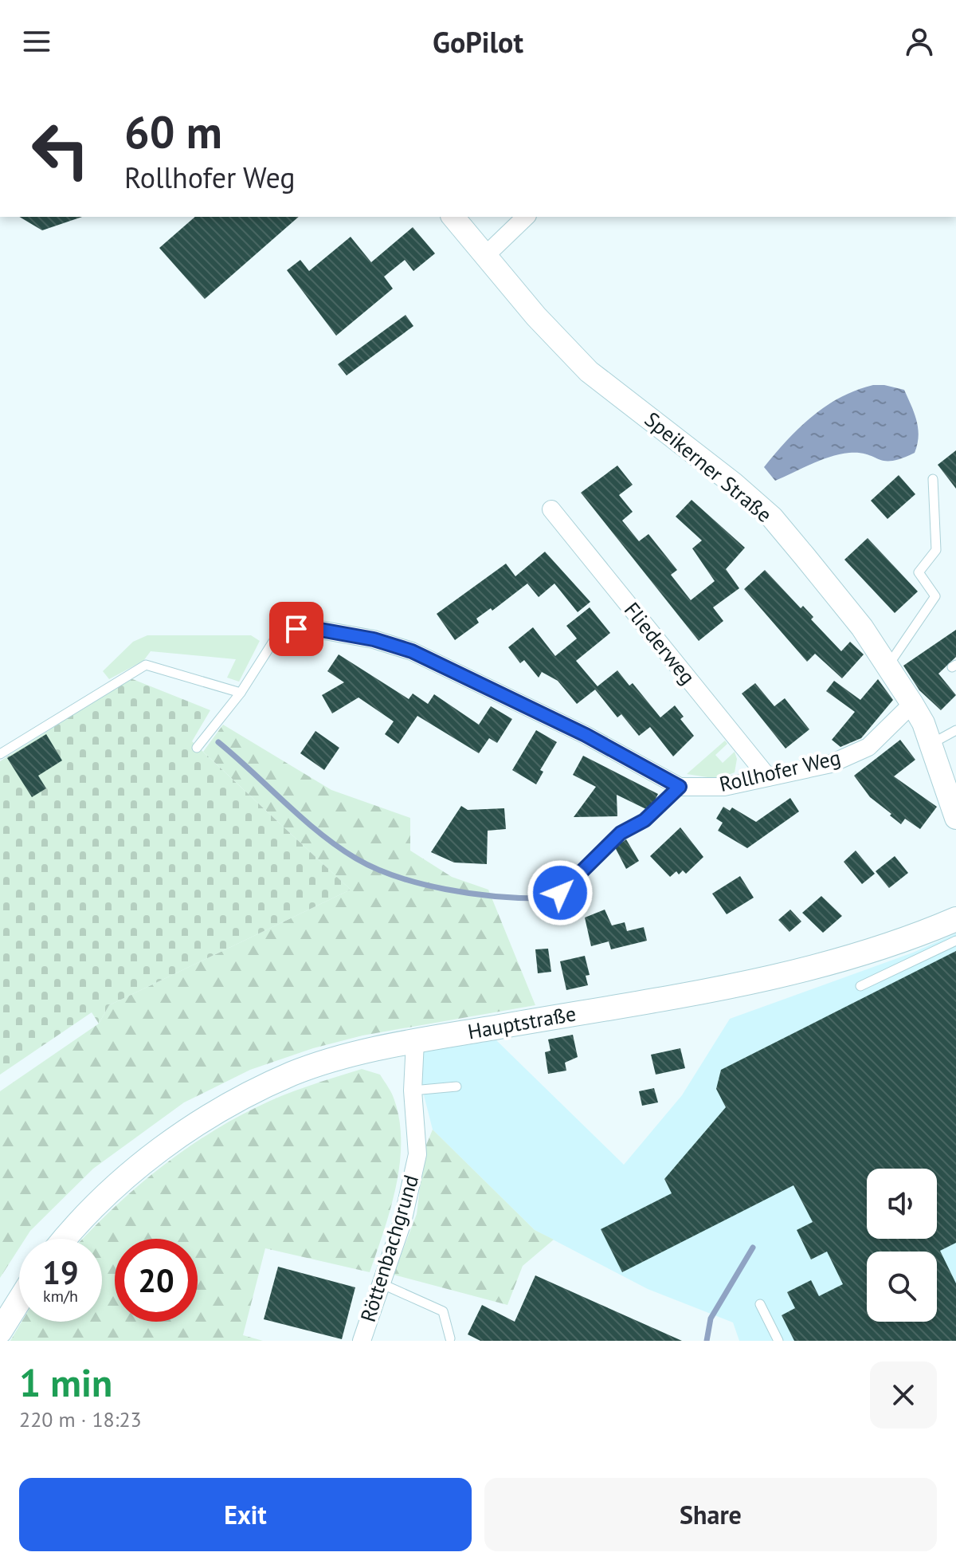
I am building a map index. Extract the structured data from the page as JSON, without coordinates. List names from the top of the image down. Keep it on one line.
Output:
{"streets":{"main road":["Hauptstraße"],"street":["Speikerner Straße","Fliederweg","Rollhofer Weg","Röttenbachgrund"]},"crossings":[["Speikerner Straße","Rollhofer Weg"],["Fliederweg","Rollhofer Weg"],["Hauptstraße","Röttenbachgrund"]],"page":{"header":"GoPilot","turn":["60 m","Rollhofer Weg"],"speed":"19 km/h","limit":"20","heading":["1 min","220 m · 18:23"],"buttons":["Exit","Share"]}}
